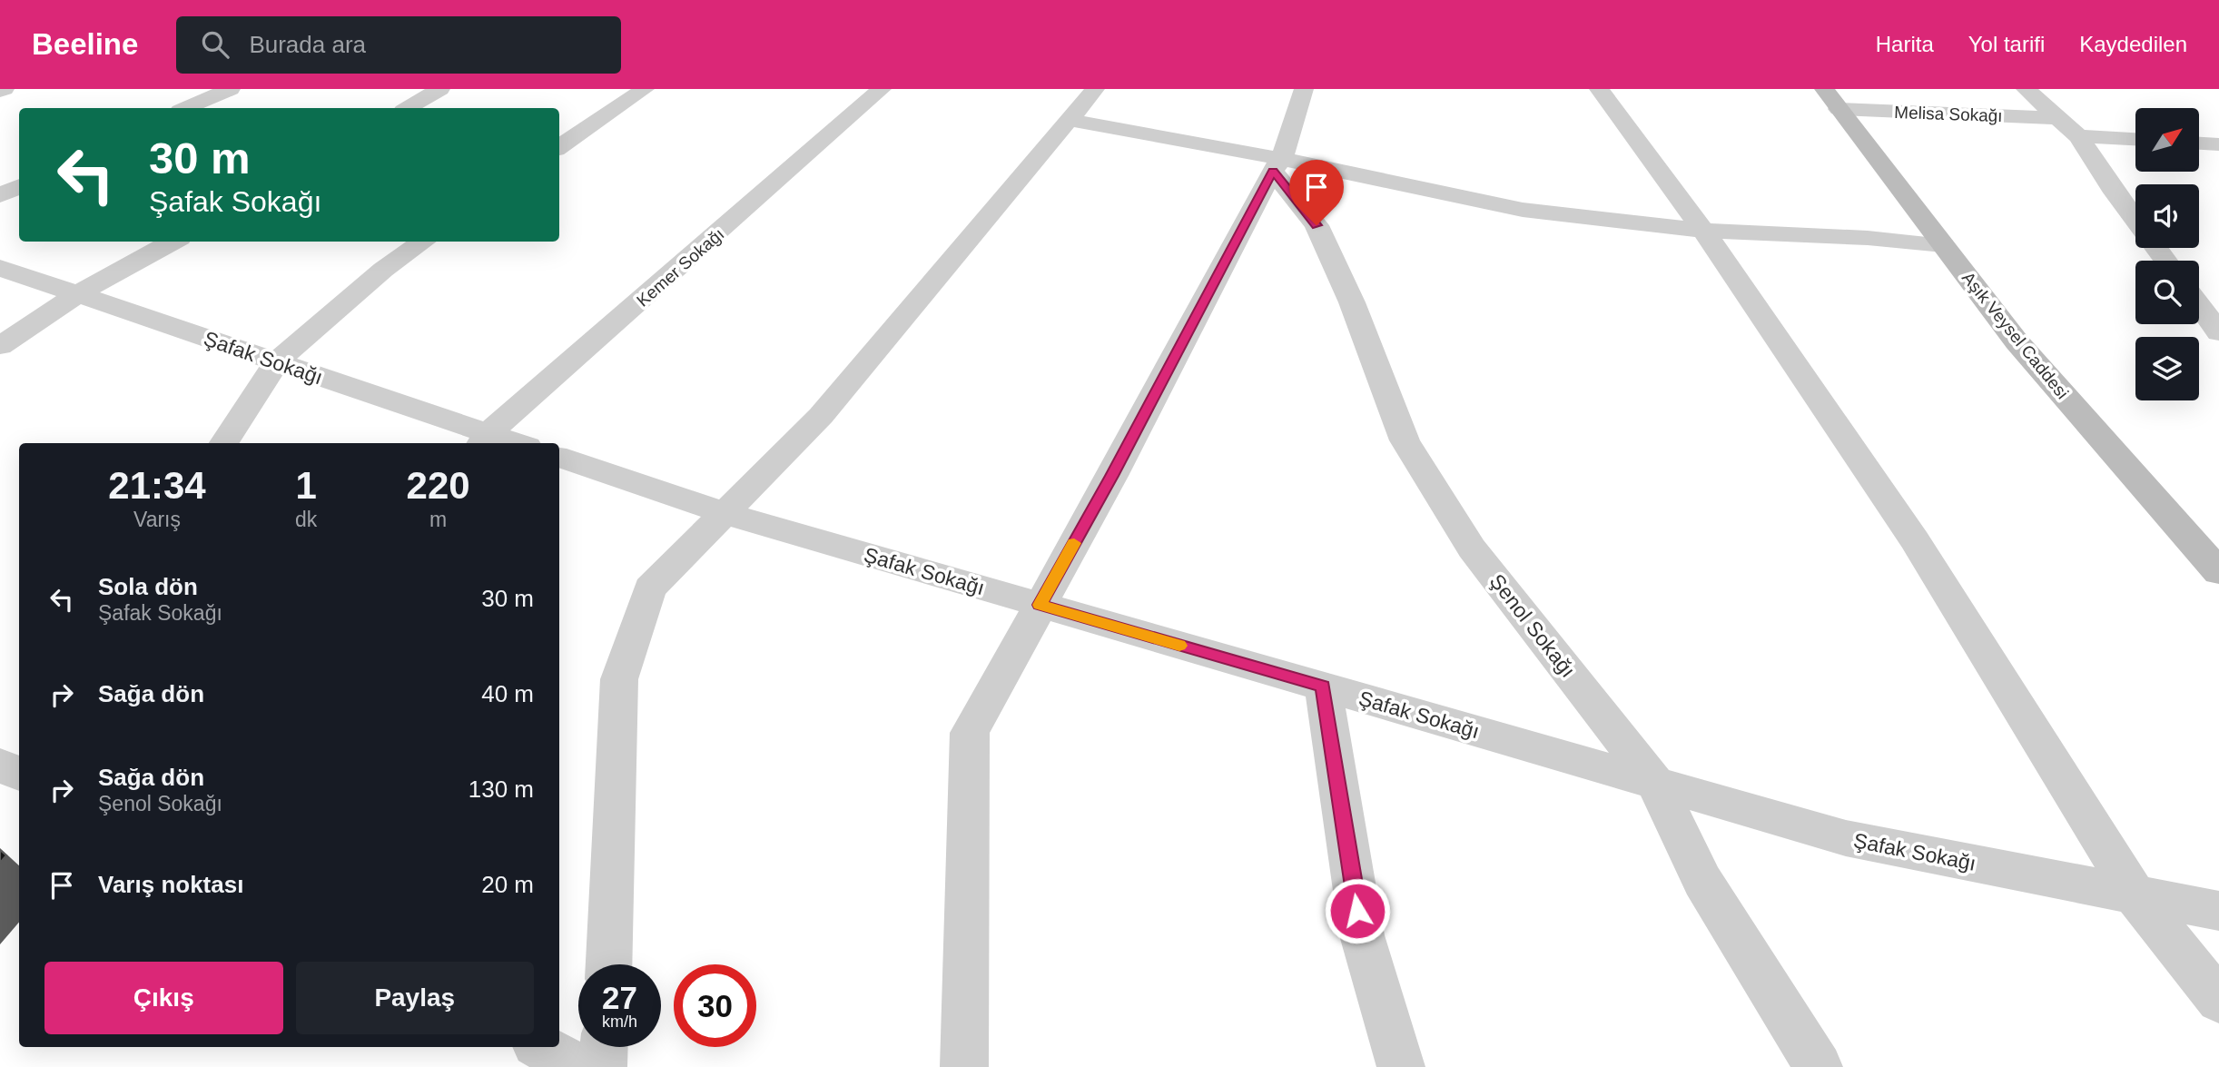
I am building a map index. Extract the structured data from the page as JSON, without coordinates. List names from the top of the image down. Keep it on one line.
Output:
{"streets":{"street":["Melisa Sokağı","Kemer Sokağı","Aşık Veysel Caddesi","Şafak Sokağı","Şenol Sokağı"]},"crossings":[["Melisa Sokağı","Aşık Veysel Caddesi"],["Kemer Sokağı","Şafak Sokağı"],["Şafak Sokağı","Şenol Sokağı"]],"north":"top right","page":{"header":"Beeline","search":"Burada ara","nav":["Harita","Yol tarifi","Kaydedilen"],"turn":["30 m","Şafak Sokağı"],"eta":["21:34","Varış","1","dk","220","m"],"list":[{"name":"Sola dön","note":"Şafak Sokağı","value":"30 m"},{"name":"Sağa dön","value":"40 m"},{"name":"Sağa dön","note":"Şenol Sokağı","value":"130 m"},{"name":"Varış noktası","value":"20 m"}],"buttons":["Çıkış","Paylaş"],"speed":"27 km/h","limit":"30"}}
